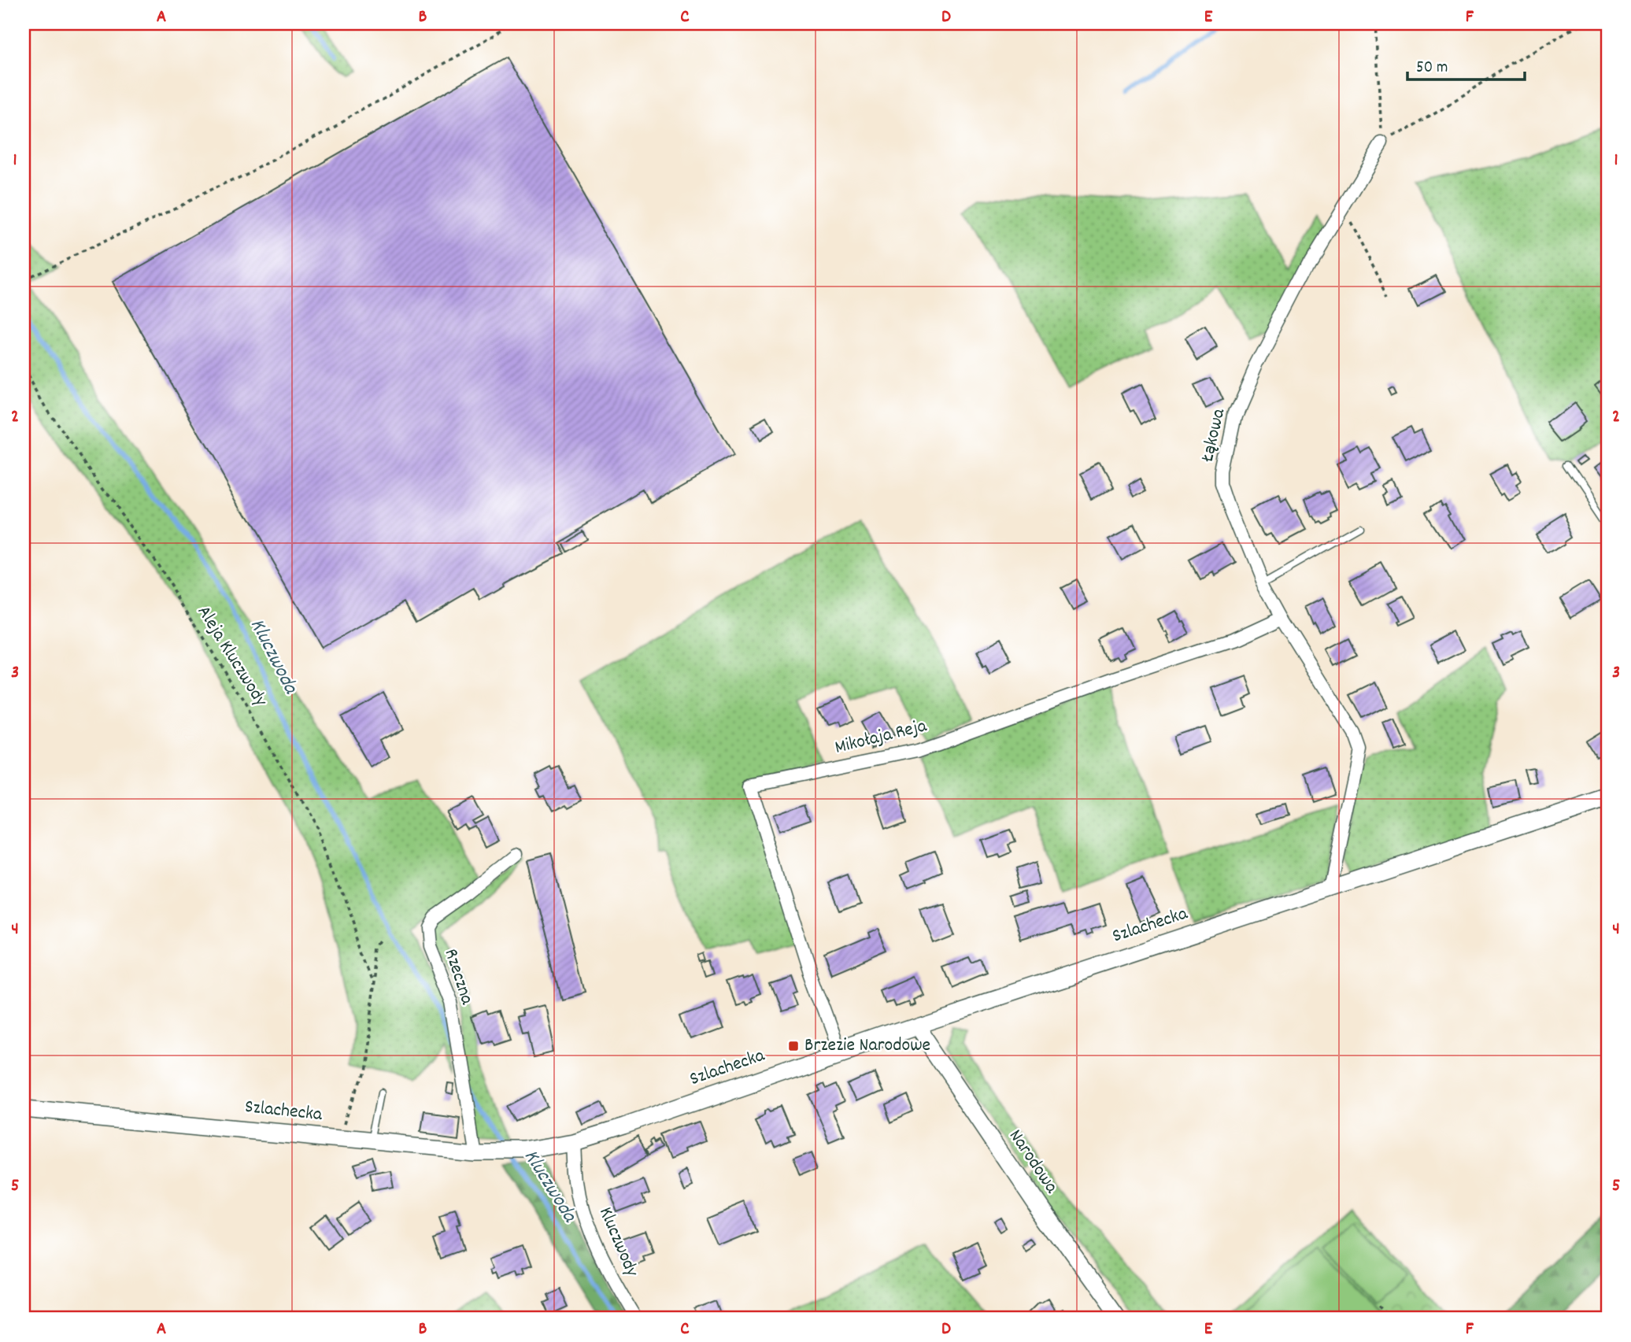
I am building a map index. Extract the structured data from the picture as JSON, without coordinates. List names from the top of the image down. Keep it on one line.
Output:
{"streets":{"street":["Łąkowa","Mikołaja Reja","Szlachecka","Rzeczna","Narodowa","Kluczwody"],"path":["Aleja Kluczwody"]},"crossings":[["Łąkowa","Mikołaja Reja"],["Łąkowa","Szlachecka"],["Mikołaja Reja","Szlachecka"],["Szlachecka","Rzeczna"],["Szlachecka","Narodowa"],["Szlachecka","Kluczwody"]],"water":["Kluczwoda"],"places":{"transit":["Brzezie Narodowe"]},"scale_bar":"50 m","grid":{"columns":["A","B","C","D","E","F"],"rows":["1","2","3","4","5"]}}
